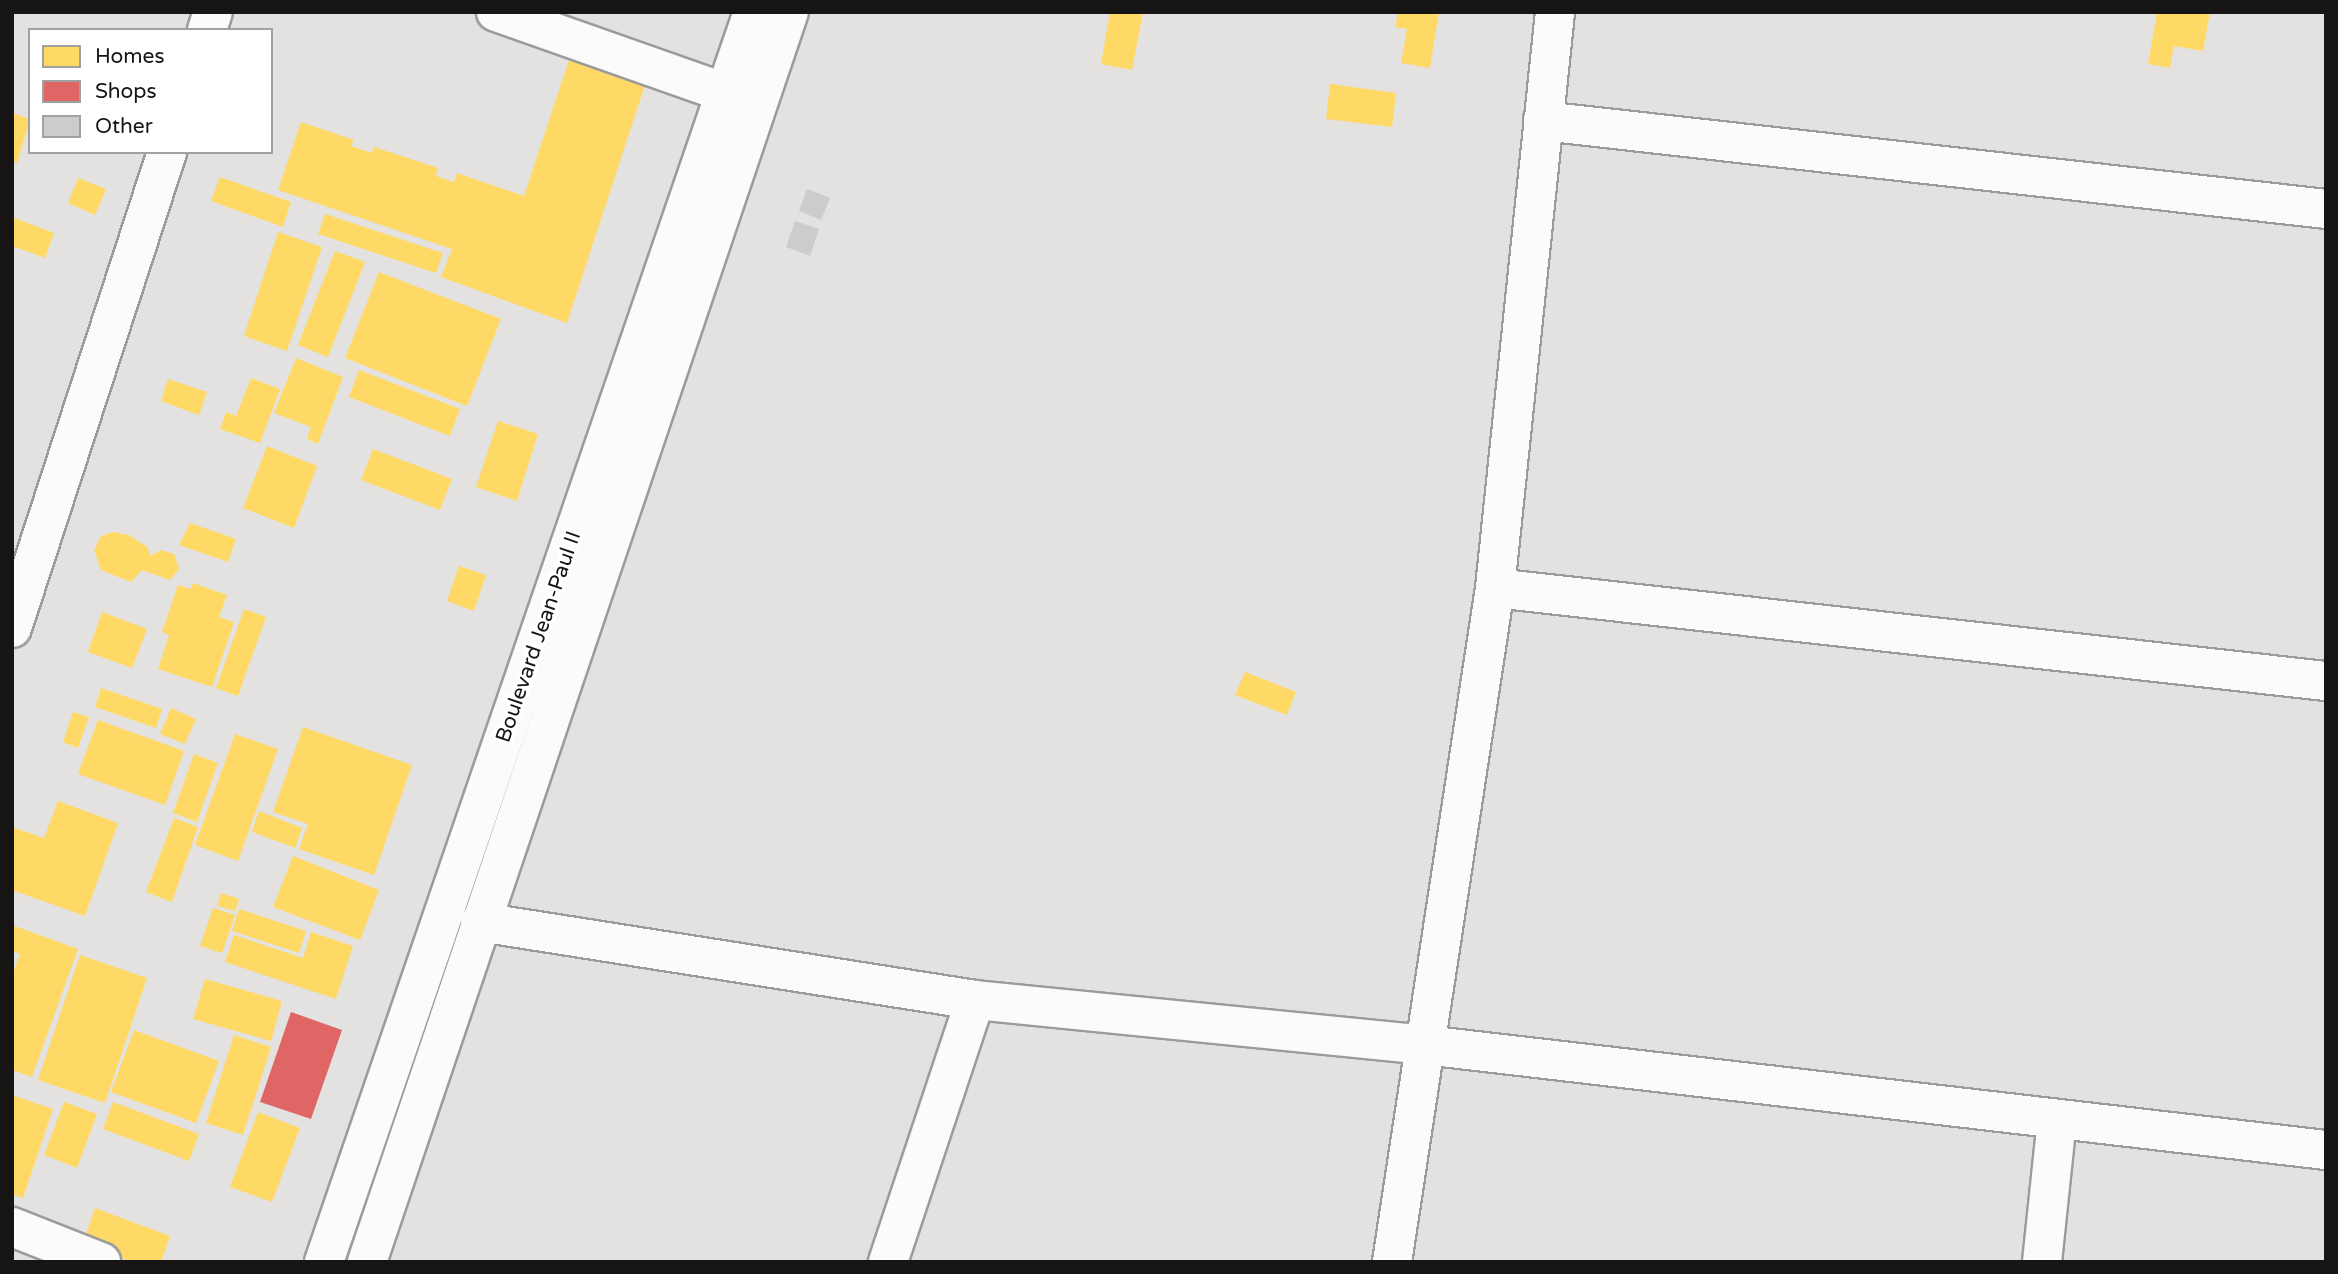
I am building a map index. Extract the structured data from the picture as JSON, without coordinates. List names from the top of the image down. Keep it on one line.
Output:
{"streets":{"street":["Boulevard Jean-Paul II"]},"legend":["Homes","Shops","Other"]}
